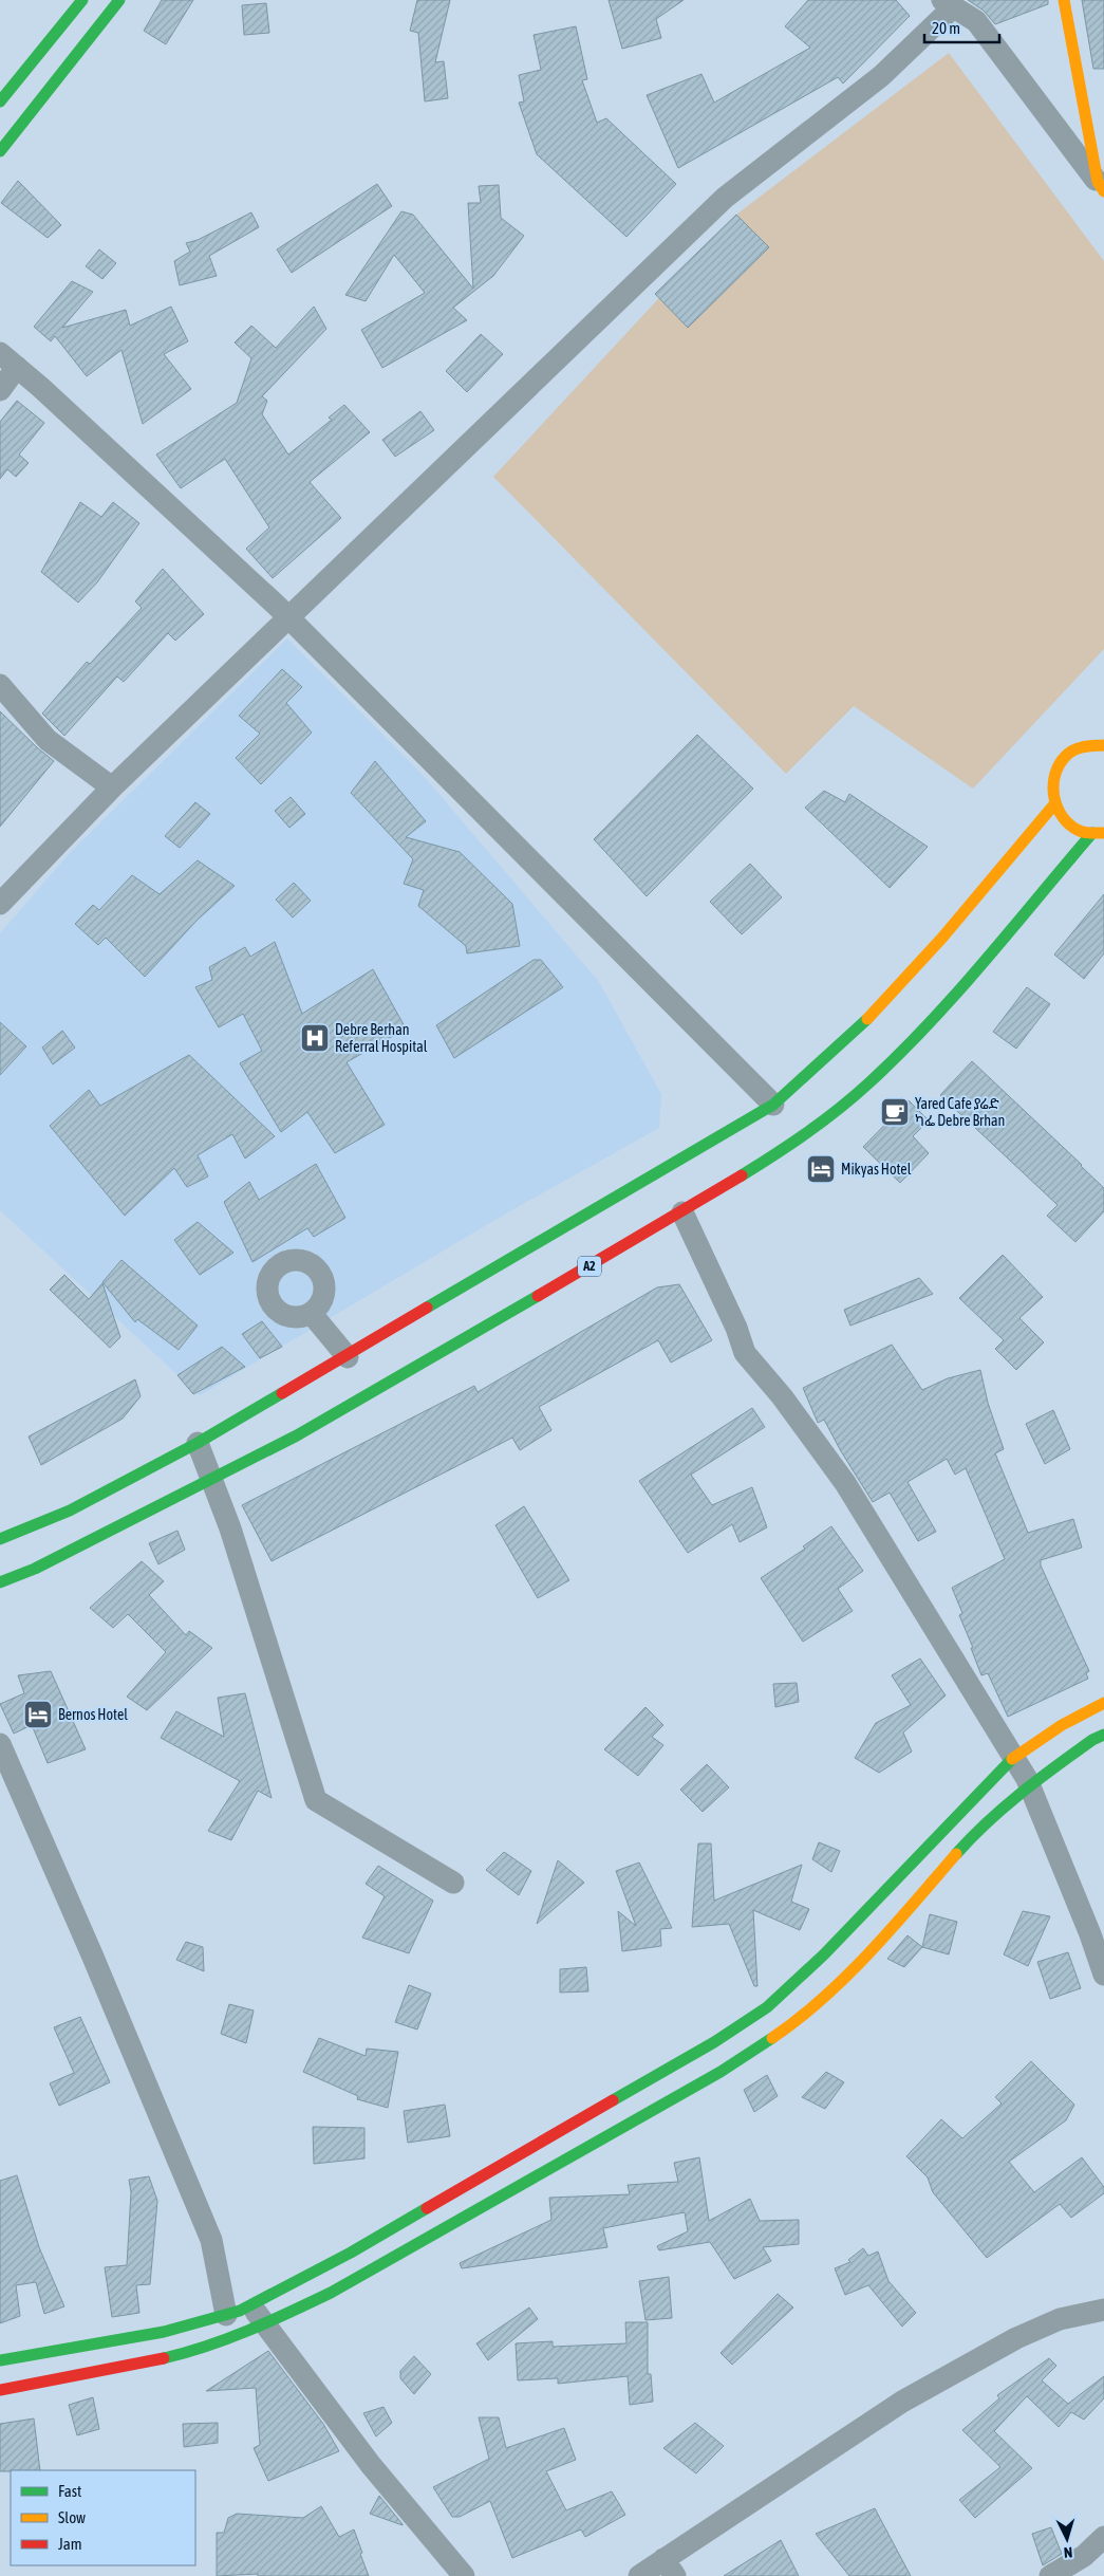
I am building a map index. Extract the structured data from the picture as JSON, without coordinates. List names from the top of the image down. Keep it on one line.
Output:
{"streets":{"main road":["A2"]},"places":{"hospital":["Debre Berhan Referral Hospital"],"cafe":["Yared Cafe ያሬድ ካፌ Debre Brhan"],"hotel":["Mikyas Hotel","Bernos Hotel"]},"legend":["Fast","Slow","Jam"],"scale_bar":"20 m","north":"bottom"}
